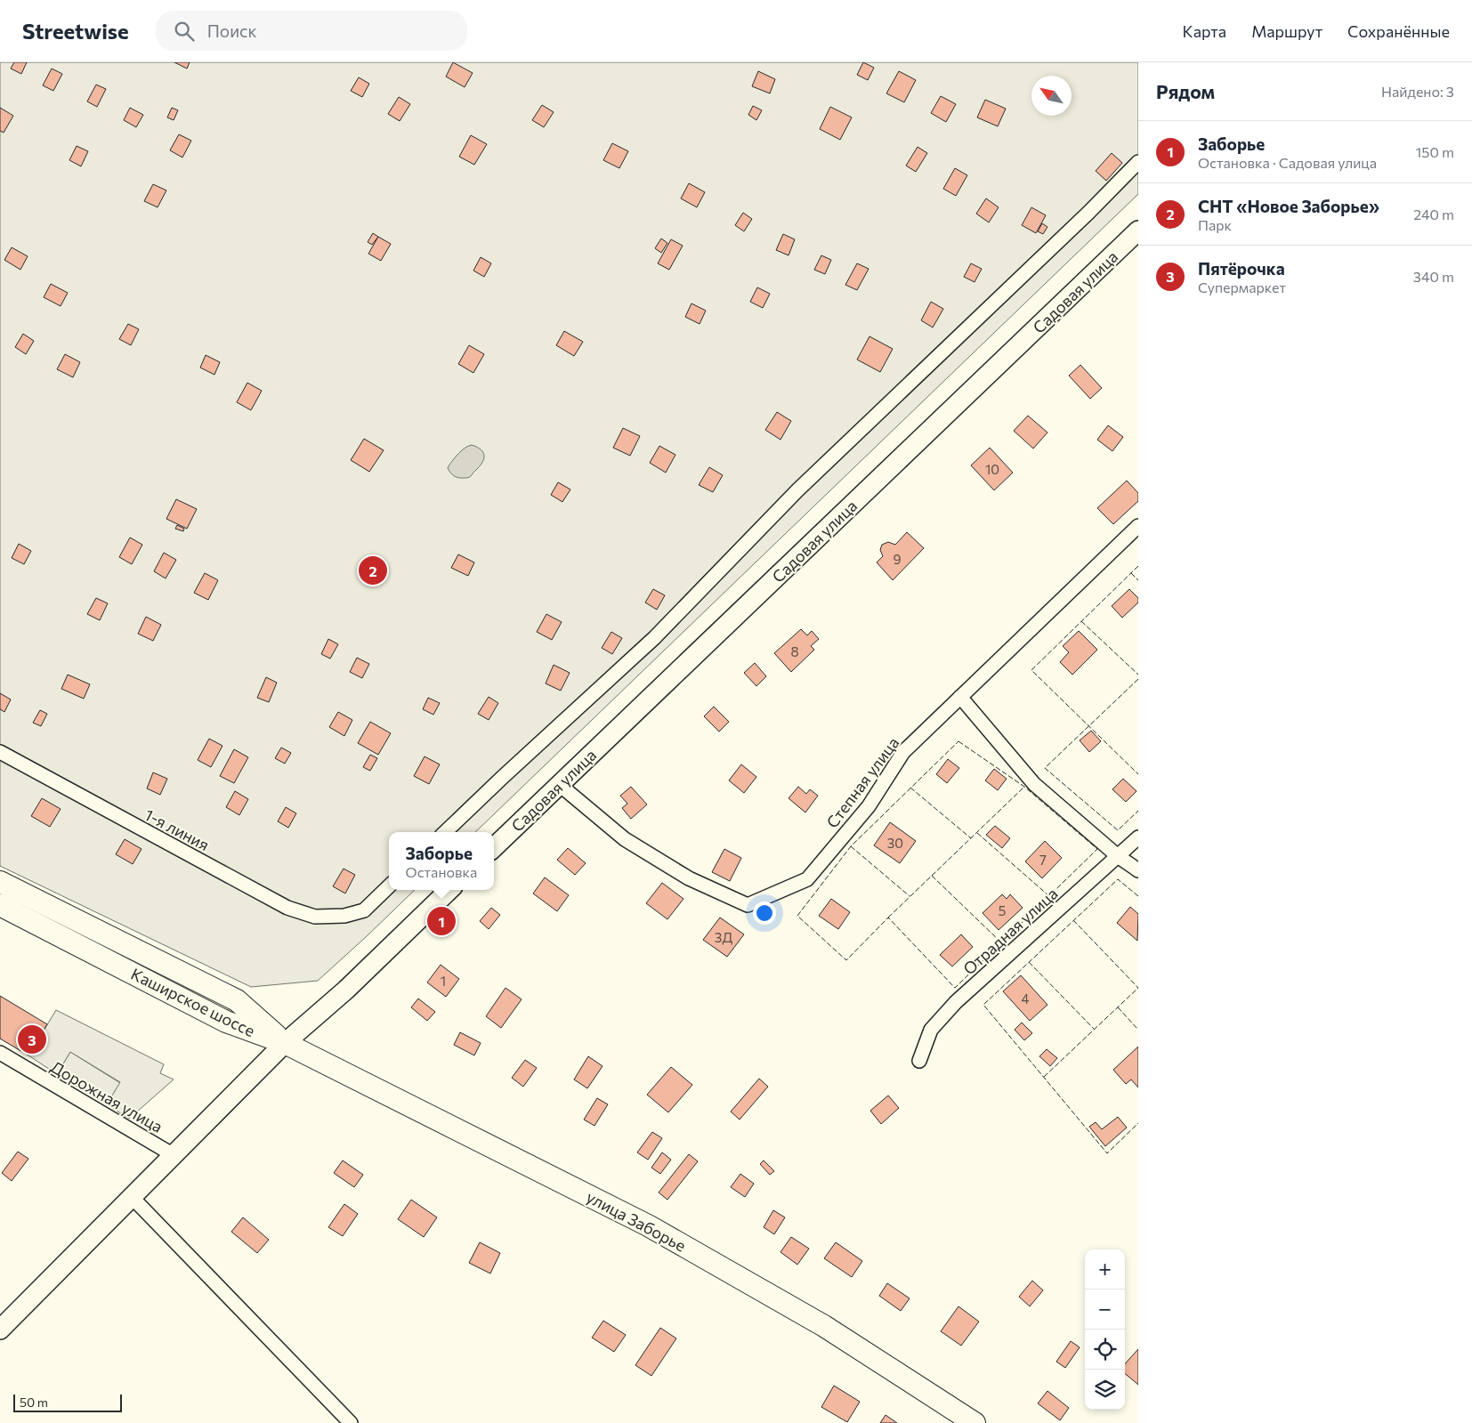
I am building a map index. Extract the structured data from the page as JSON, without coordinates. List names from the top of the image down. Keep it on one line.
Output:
{"streets":{"main road":["Садовая улица","Каширское шоссе","улица Заборье"],"street":["Степная улица","1-я линия","Отрадная улица","Дорожная улица"]},"crossings":[["Садовая улица","Степная улица"],["Каширское шоссе","улица Заборье"]],"house_numbers":["10","9","8","30","7","5","3Д","1","4"],"scale_bar":"50 m","north":"top left","page":{"header":"Streetwise","search":"Поиск","nav":["Карта","Маршрут","Сохранённые"],"heading":["Рядом","Найдено: 3"],"list":[{"mark":"1","name":"Заборье","note":"Остановка · Садовая улица","value":"150 m"},{"mark":"2","name":"СНТ «Новое Заборье»","note":"Парк","value":"240 m"},{"mark":"3","name":"Пятёрочка","note":"Супермаркет","value":"340 m"}],"pins":["2","1","3"],"popup":["Заборье","Остановка"],"map_buttons":["+","−"],"scale":"50 m"}}
